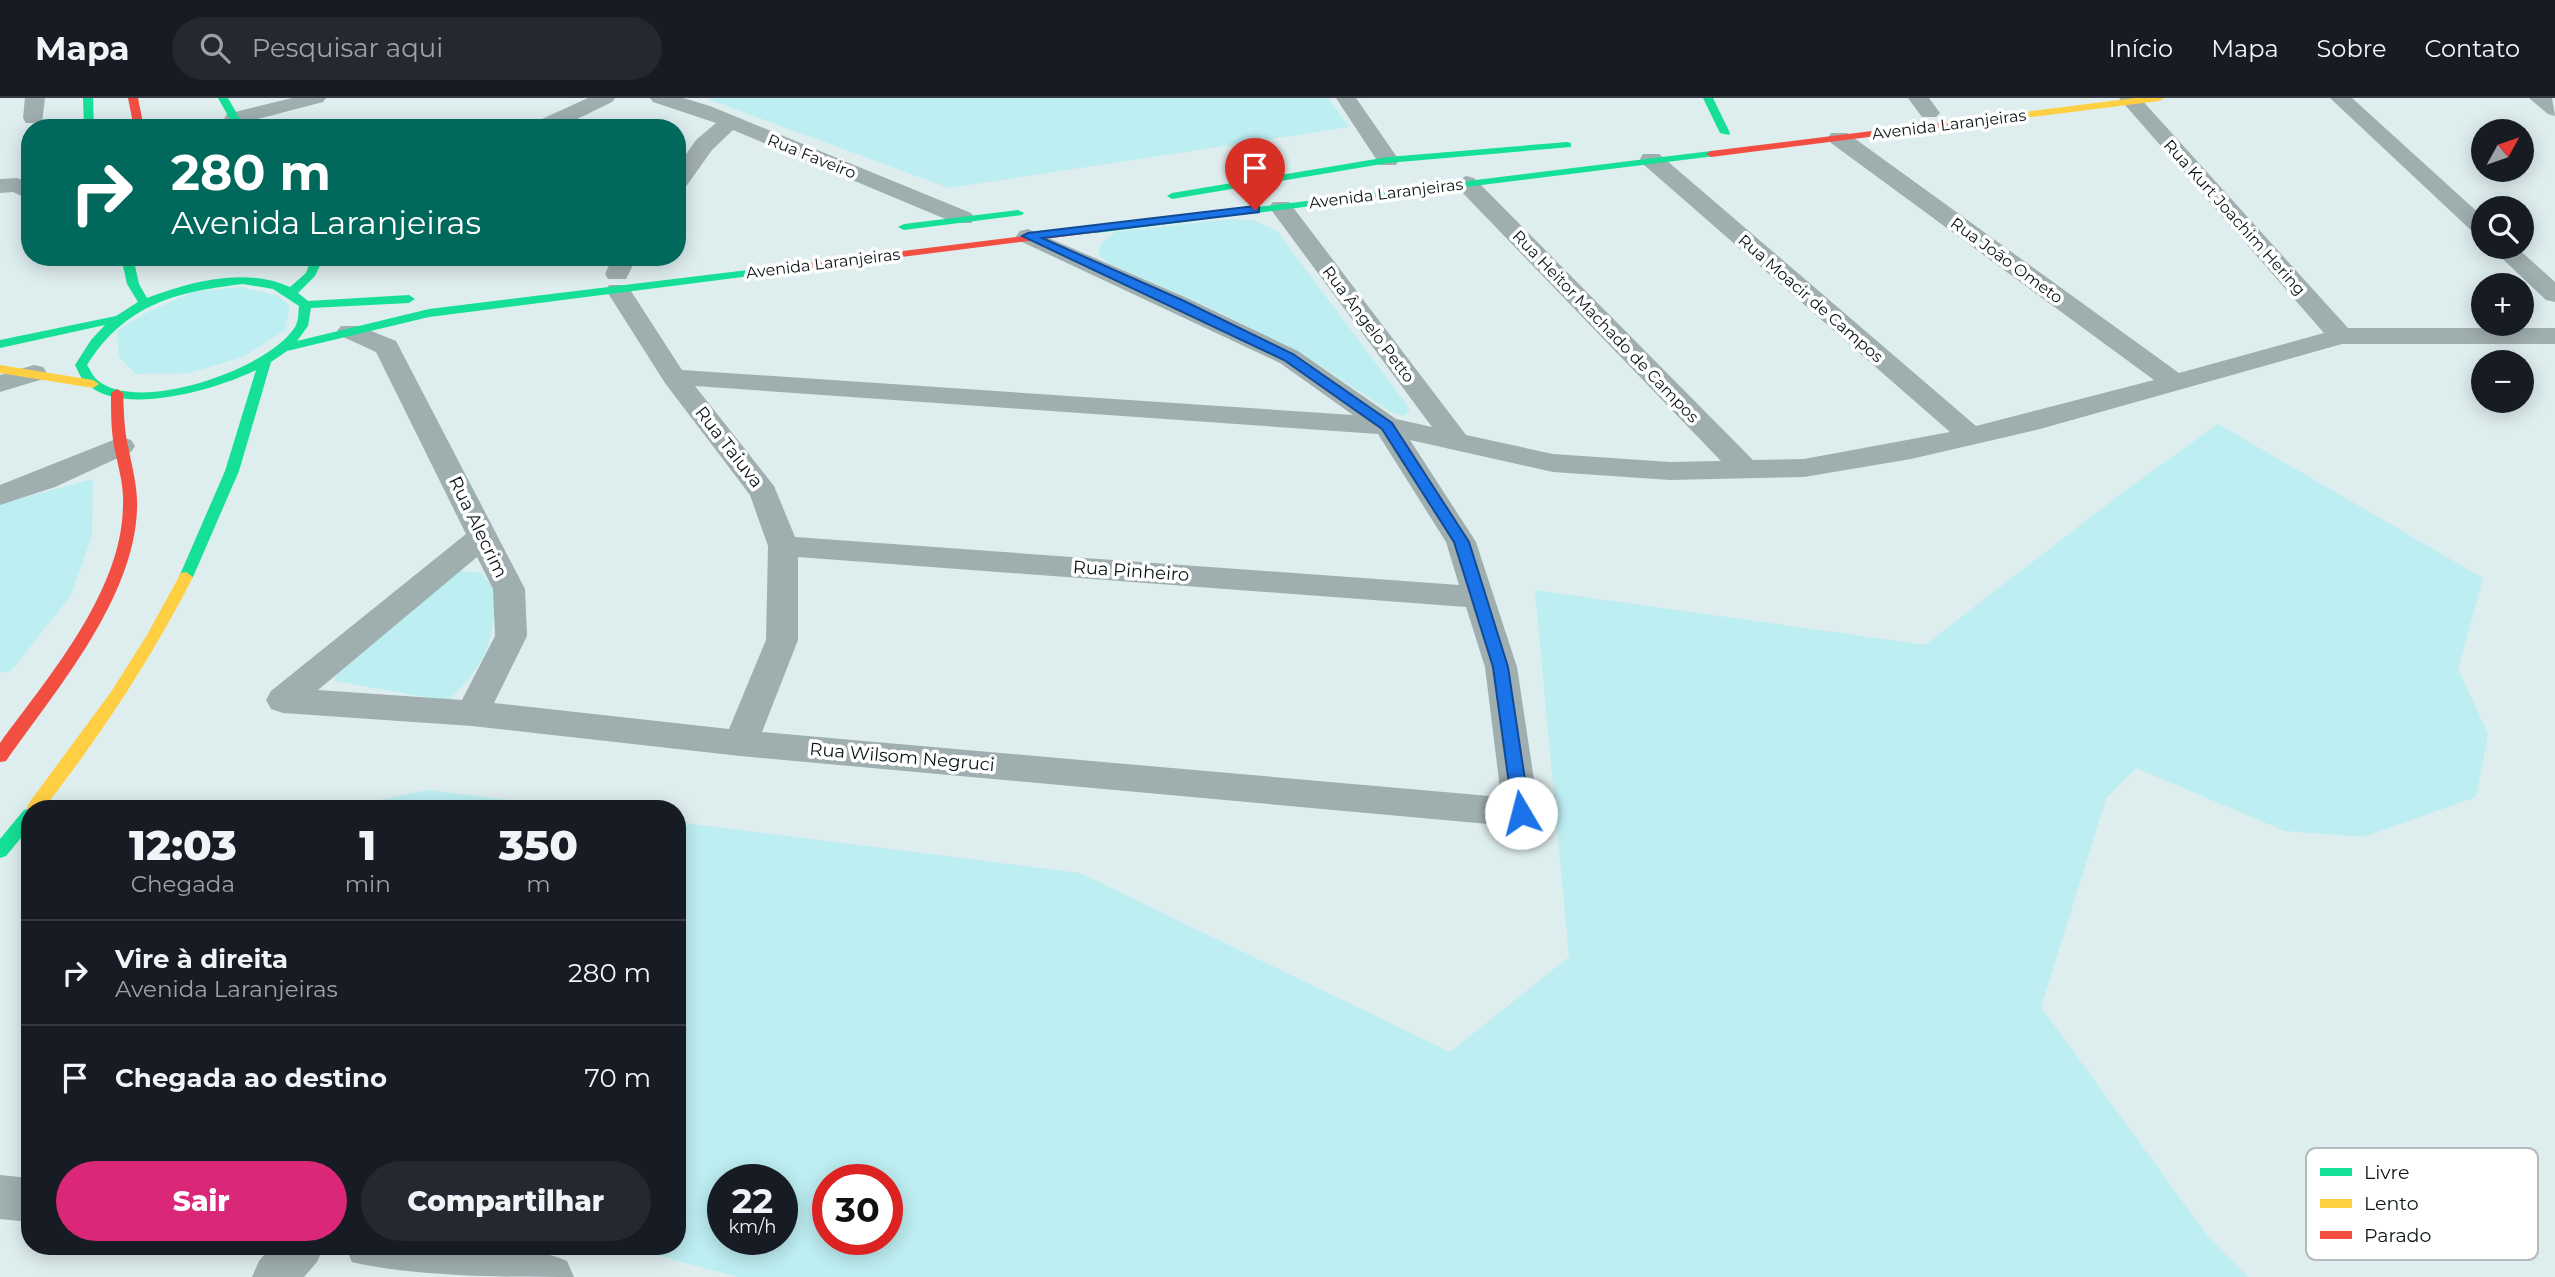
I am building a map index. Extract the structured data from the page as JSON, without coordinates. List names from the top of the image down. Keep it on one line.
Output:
{"streets":{"main road":["Avenida Laranjeiras"],"street":["Rua Faveiro","Rua Kurt Joachim Hering","Rua João Ometo","Rua Moacir de Campos","Rua Ângelo Petto","Rua Heitor Machado de Campos","Rua Taiuva","Rua Alecrim","Rua Pinheiro","Rua Wilsom Negruci"]},"crossings":[["Avenida Laranjeiras","Rua Faveiro"],["Avenida Laranjeiras","Rua Kurt Joachim Hering"],["Avenida Laranjeiras","Rua João Ometo"],["Avenida Laranjeiras","Rua Moacir de Campos"],["Avenida Laranjeiras","Rua Ângelo Petto"],["Avenida Laranjeiras","Rua Heitor Machado de Campos"],["Avenida Laranjeiras","Rua Taiuva"],["Rua Taiuva","Rua Pinheiro"],["Rua Taiuva","Rua Wilsom Negruci"],["Rua Alecrim","Rua Wilsom Negruci"]],"legend":["Livre","Lento","Parado"],"north":"top right","page":{"header":"Mapa","search":"Pesquisar aqui","nav":["Início","Mapa","Sobre","Contato"],"map_buttons":["+","−"],"turn":["280 m","Avenida Laranjeiras"],"eta":["12:03","Chegada","1","min","350","m"],"list":[{"name":"Vire à direita","note":"Avenida Laranjeiras","value":"280 m"},{"name":"Chegada ao destino","value":"70 m"}],"buttons":["Sair","Compartilhar"],"speed":"22 km/h","limit":"30"}}
